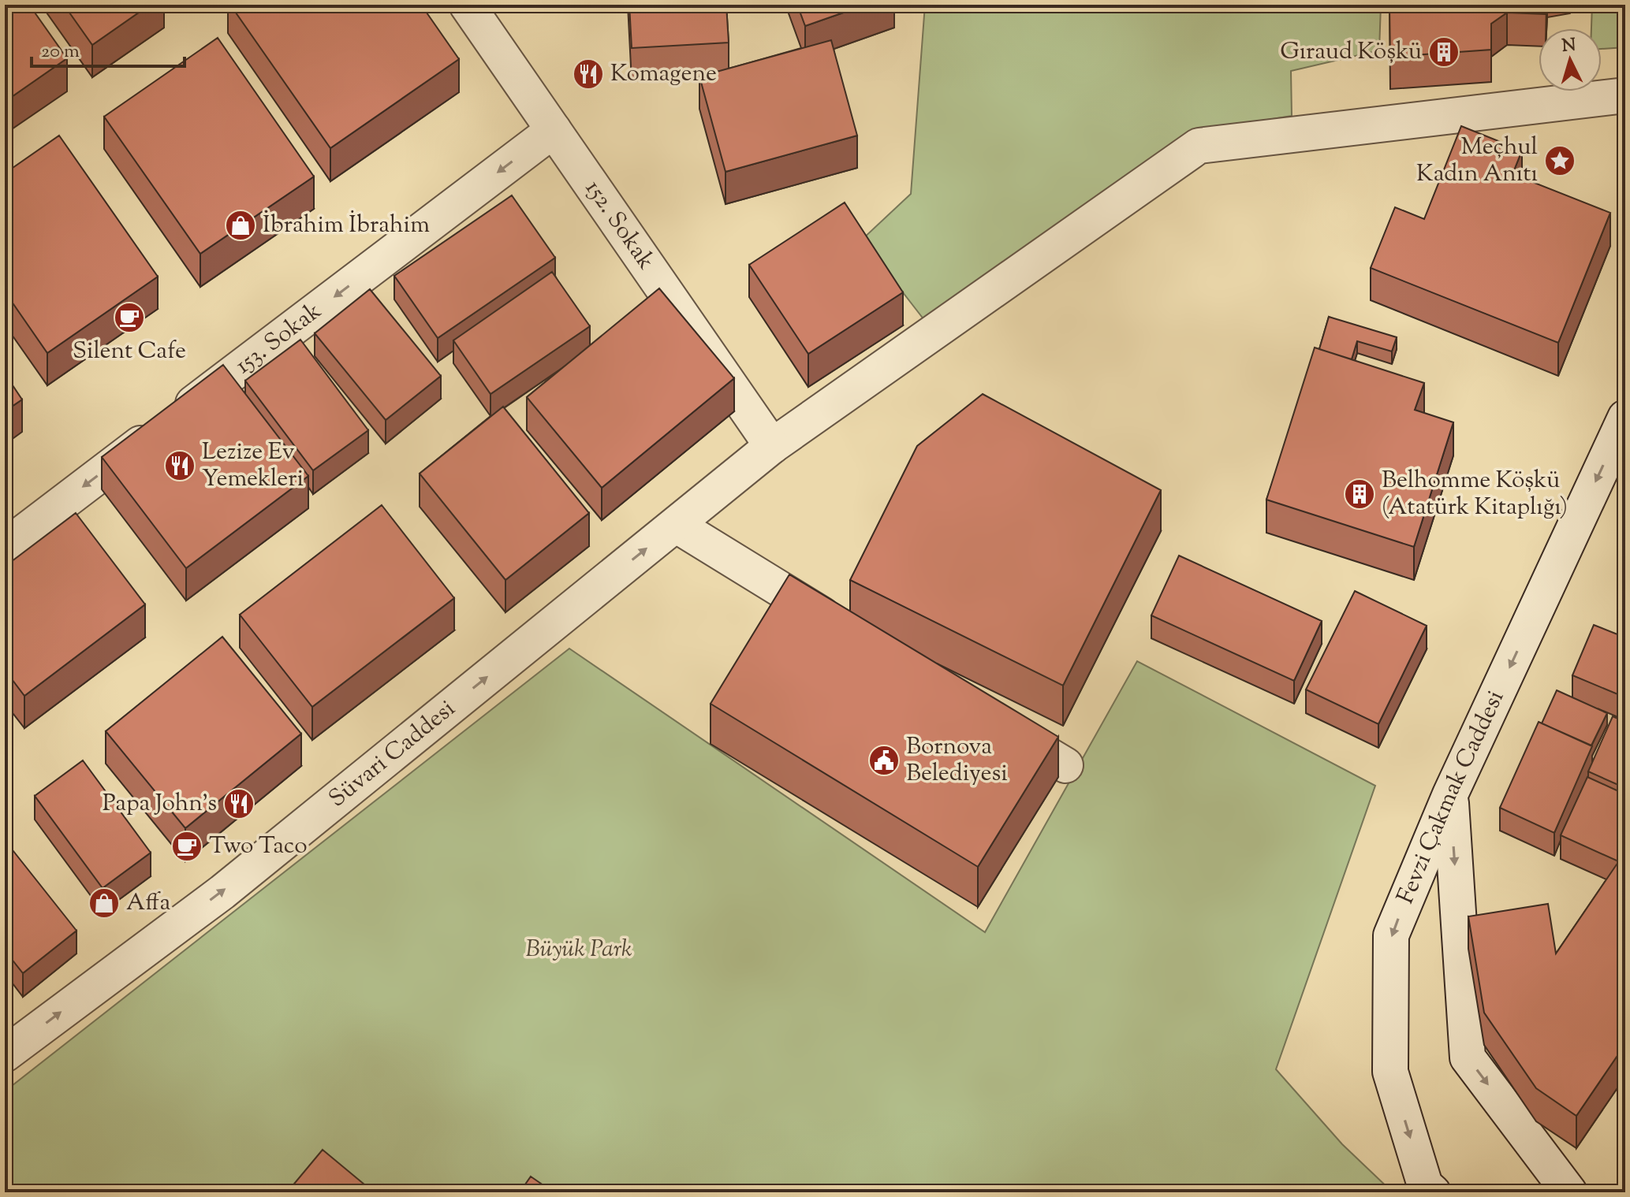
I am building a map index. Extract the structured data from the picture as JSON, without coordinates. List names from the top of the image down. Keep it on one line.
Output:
{"streets":{"street":["152. Sokak","153. Sokak","Süvari Caddesi","Fevzi Çakmak Caddesi"]},"crossings":[["152. Sokak","153. Sokak"],["152. Sokak","Süvari Caddesi"]],"one_way":["153. Sokak","Süvari Caddesi","Fevzi Çakmak Caddesi"],"parks":["Büyük Park"],"places":{"building":["Gıraud Köşkü","Belhomme Köşkü (Atatürk Kitaplığı)"],"restaurant":["Komagene","Lezize Ev Yemekleri","Papa John's"],"place":["Meçhul Kadın Anıtı"],"shop":["İbrahim İbrahim","Affa"],"cafe":["Silent Cafe","Two Taco"],"public building":["Bornova Belediyesi"]},"scale_bar":"20 m","north":"top"}
